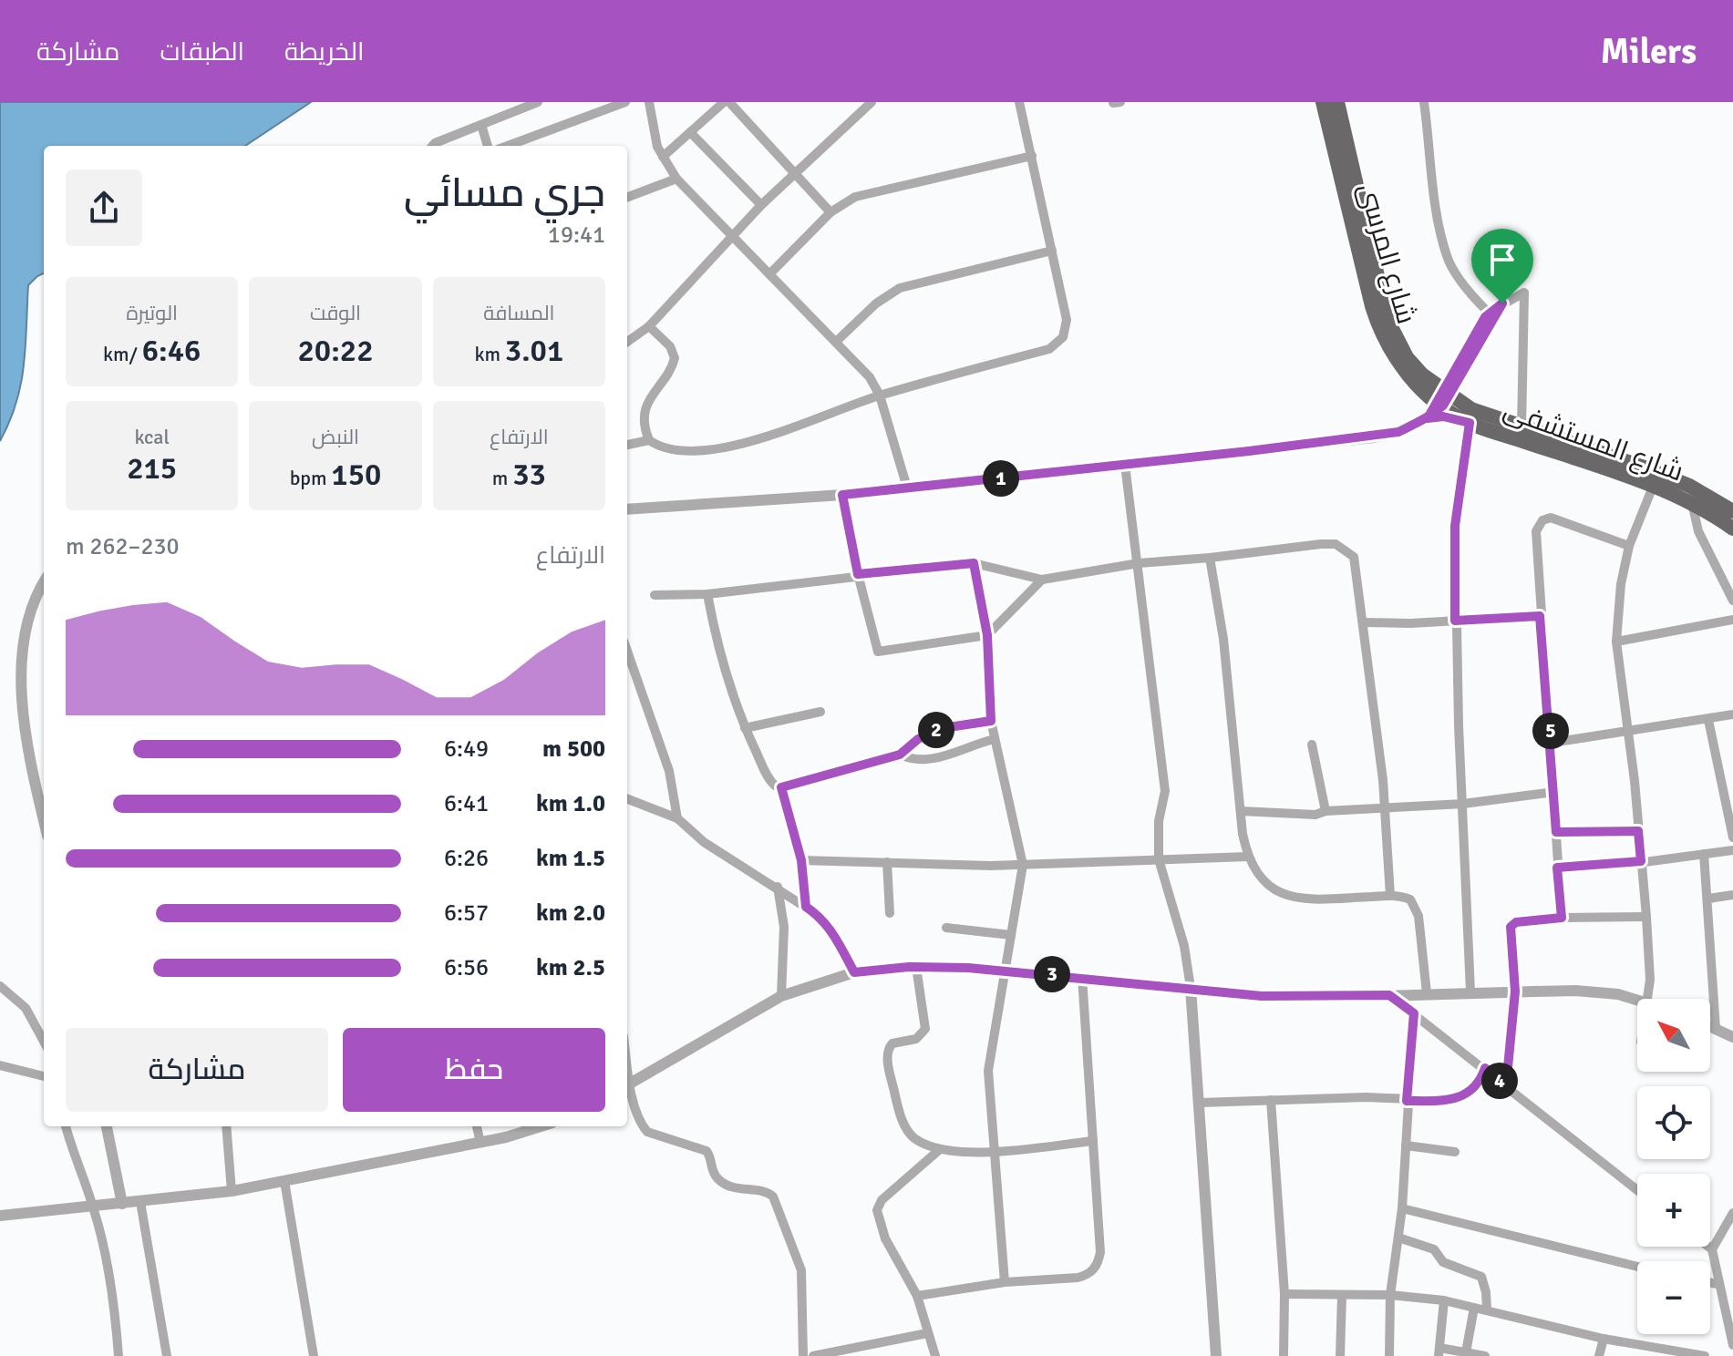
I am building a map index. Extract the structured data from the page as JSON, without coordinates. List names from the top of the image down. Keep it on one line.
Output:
{"streets":{"main road":["شارع المرسى","شارع المستشفى"]},"crossings":[["شارع المرسى","شارع المستشفى"]],"north":"top left","page":{"header":"Milers","nav":["الخريطة","الطبقات","مشاركة"],"heading":["جري مسائي","19:41"],"stats":[["المسافة","3.01 km"],["الوقت","20:22"],["الوتيرة","6:46 /km"],["الارتفاع","33 m"],["النبض","150 bpm"],["kcal","215"]],"pins":["1","2","5","3","4"],"chart":["الارتفاع","230–262 m"],"list":[{"name":"500 m","note":"6:49"},{"name":"1.0 km","note":"6:41"},{"name":"1.5 km","note":"6:26"},{"name":"2.0 km","note":"6:57"},{"name":"2.5 km","note":"6:56"}],"map_buttons":["+","−"],"buttons":["حفظ","مشاركة"]}}
